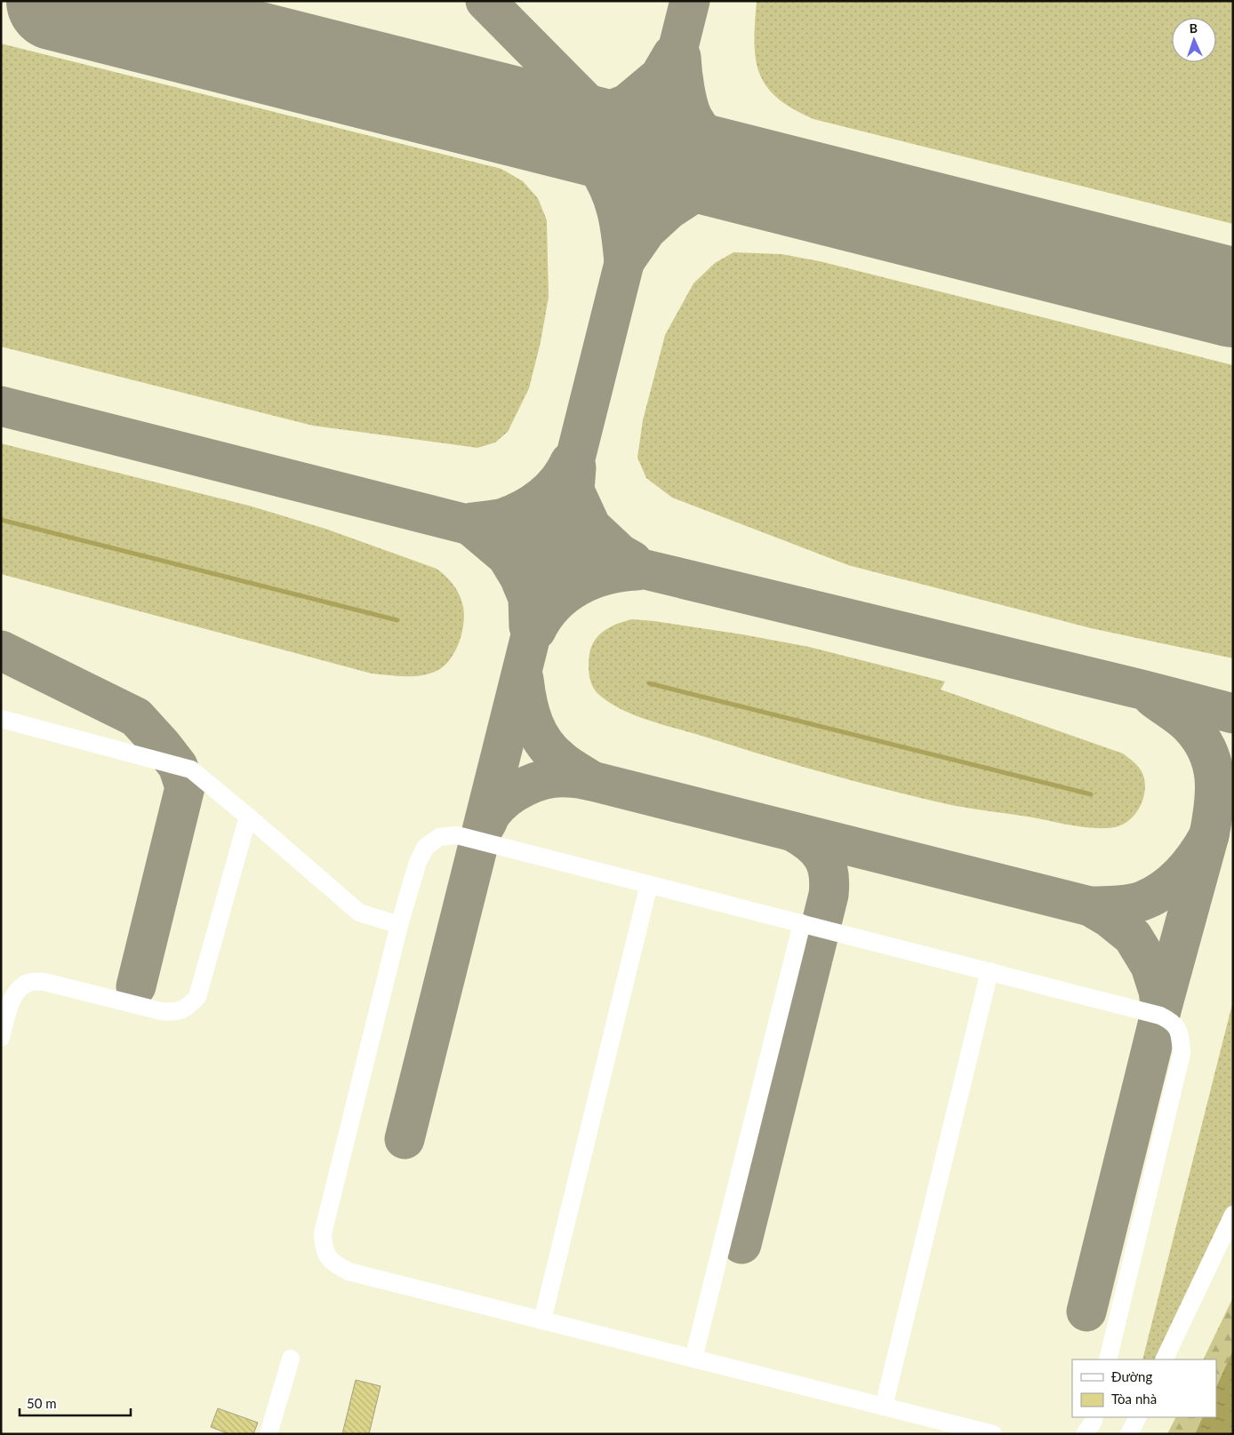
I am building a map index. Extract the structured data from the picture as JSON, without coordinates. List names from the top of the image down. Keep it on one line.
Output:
{"legend":["Đường","Tòa nhà"],"scale_bar":"50 m","north":"top"}
